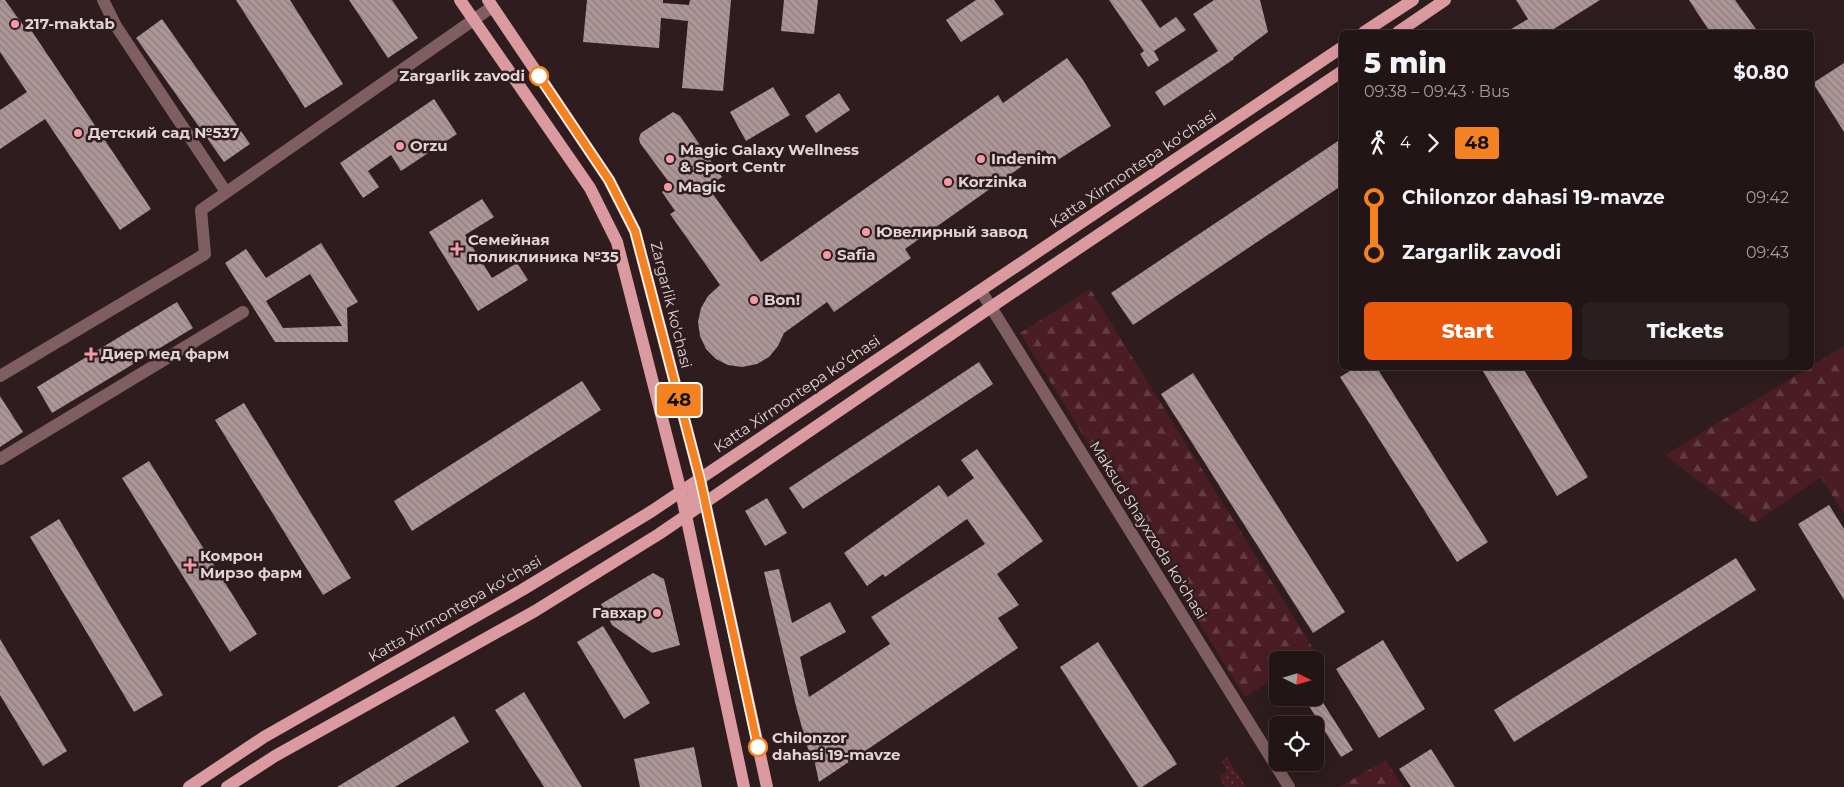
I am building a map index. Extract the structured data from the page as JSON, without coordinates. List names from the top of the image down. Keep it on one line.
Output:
{"streets":{"main road":["Katta Xirmontepa koʻchasi","Zargarlik ko'chasi"],"street":["Maksud Shayxzoda ko'chasi"]},"crossings":[["Katta Xirmontepa koʻchasi","Zargarlik ko'chasi"],["Katta Xirmontepa koʻchasi","Maksud Shayxzoda ko'chasi"]],"places":{"other":["217-maktab","Zargarlik zavodi","Детский сад №537","Orzu","Magic Galaxy Wellness & Sport Centr","Indenim","Korzinka","Magic","Ювелирный завод","Safia","Bon!","Гавхар","Chilonzor dahasi 19-mavze"],"health":["Семейная поликлиника №35","Диер мед фарм","Комрон Мирзо фарм"]},"lines":["bus line 48"],"north":"right","page":{"on_map":"48","heading":["5 min","09:38 – 09:43 · Bus","$0.80"],"legs":["4","48"],"list":[{"name":"Chilonzor dahasi 19-mavze","value":"09:42"},{"name":"Zargarlik zavodi","value":"09:43"}],"buttons":["Start","Tickets"]}}
